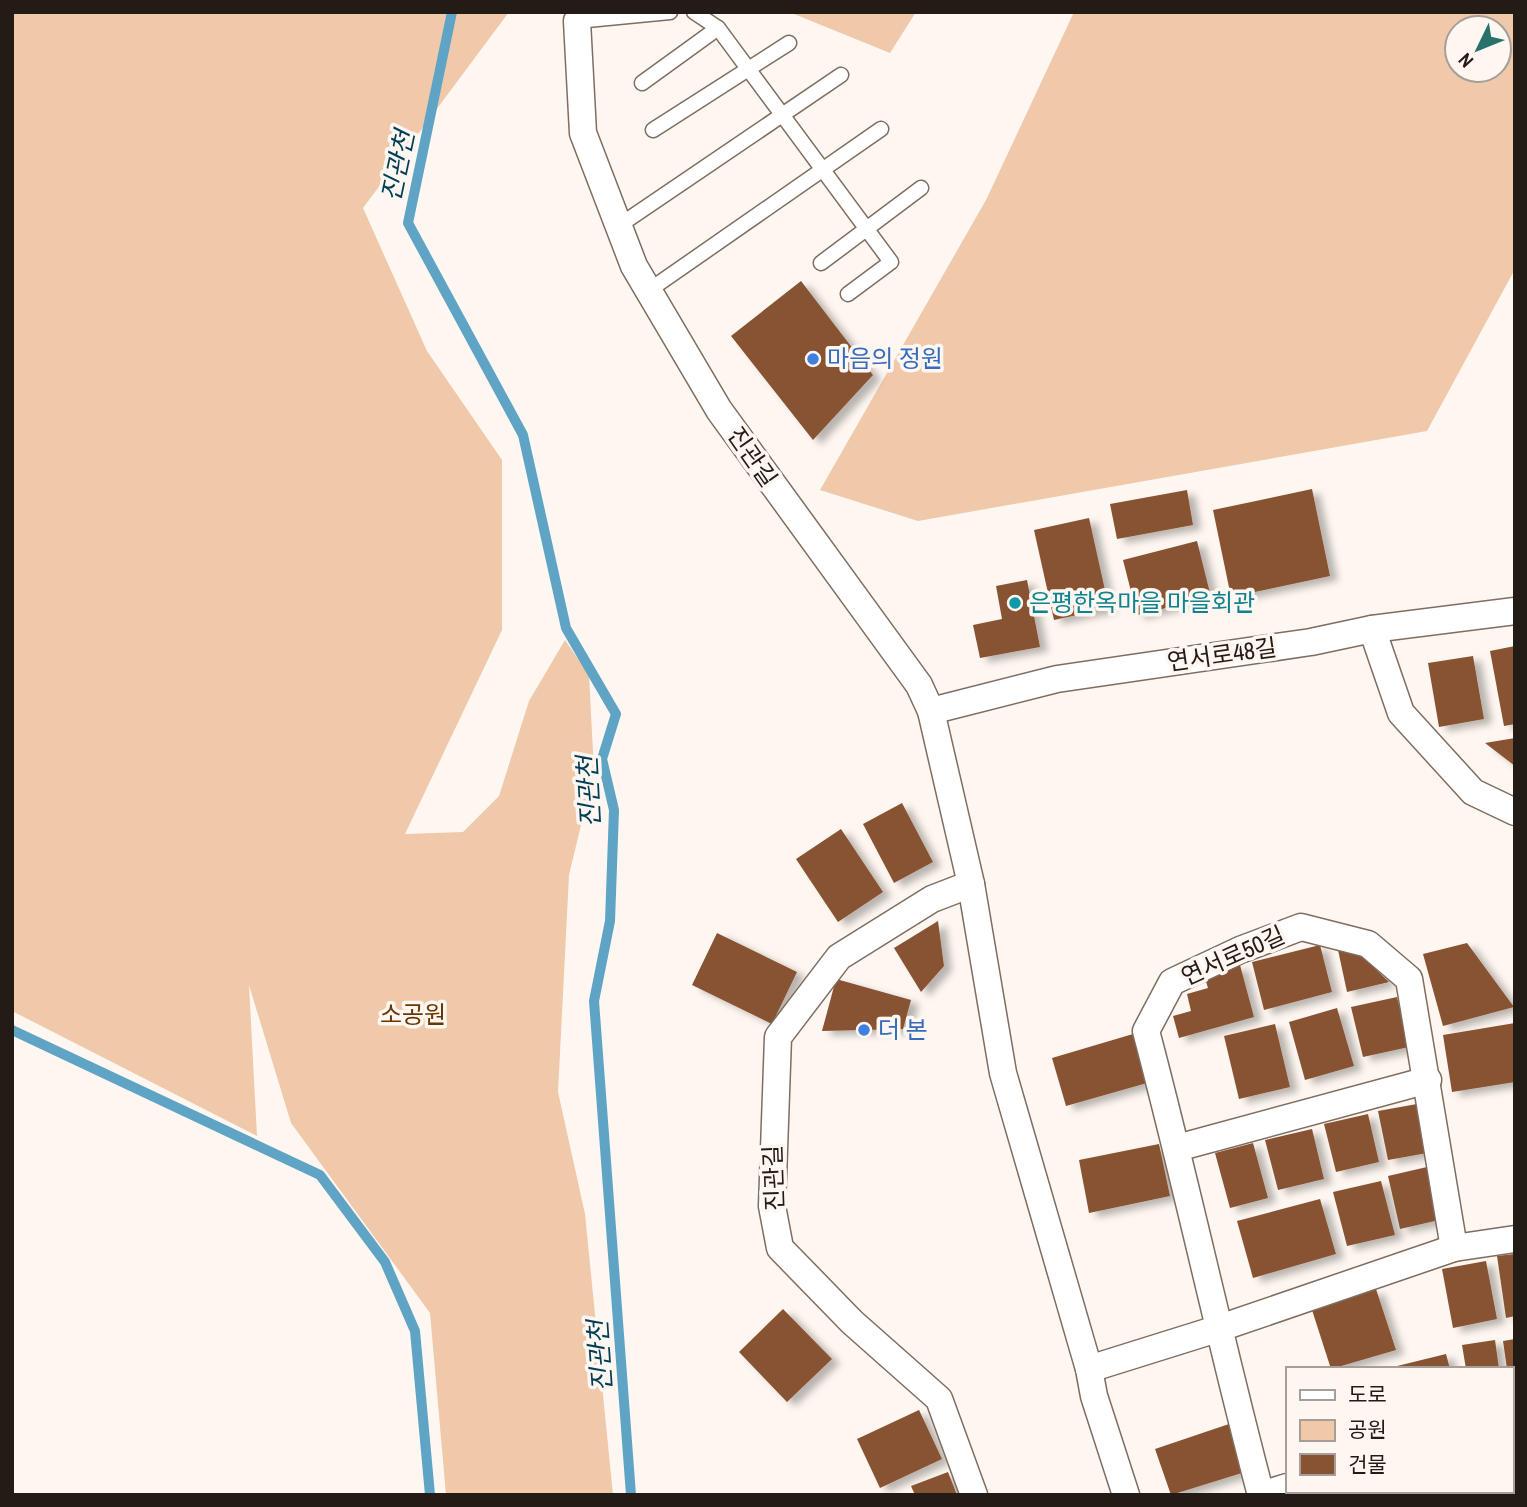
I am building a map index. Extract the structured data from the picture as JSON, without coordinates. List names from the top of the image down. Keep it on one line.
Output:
{"streets":{"street":["진관길","연서로48길","연서로50길"]},"crossings":[["진관길","연서로48길"]],"water":["진관천"],"parks":["소공원"],"places":["마음의 정원","은평한옥마을 마을회관","더 본"],"legend":["도로","공원","건물"],"north":"bottom left"}
